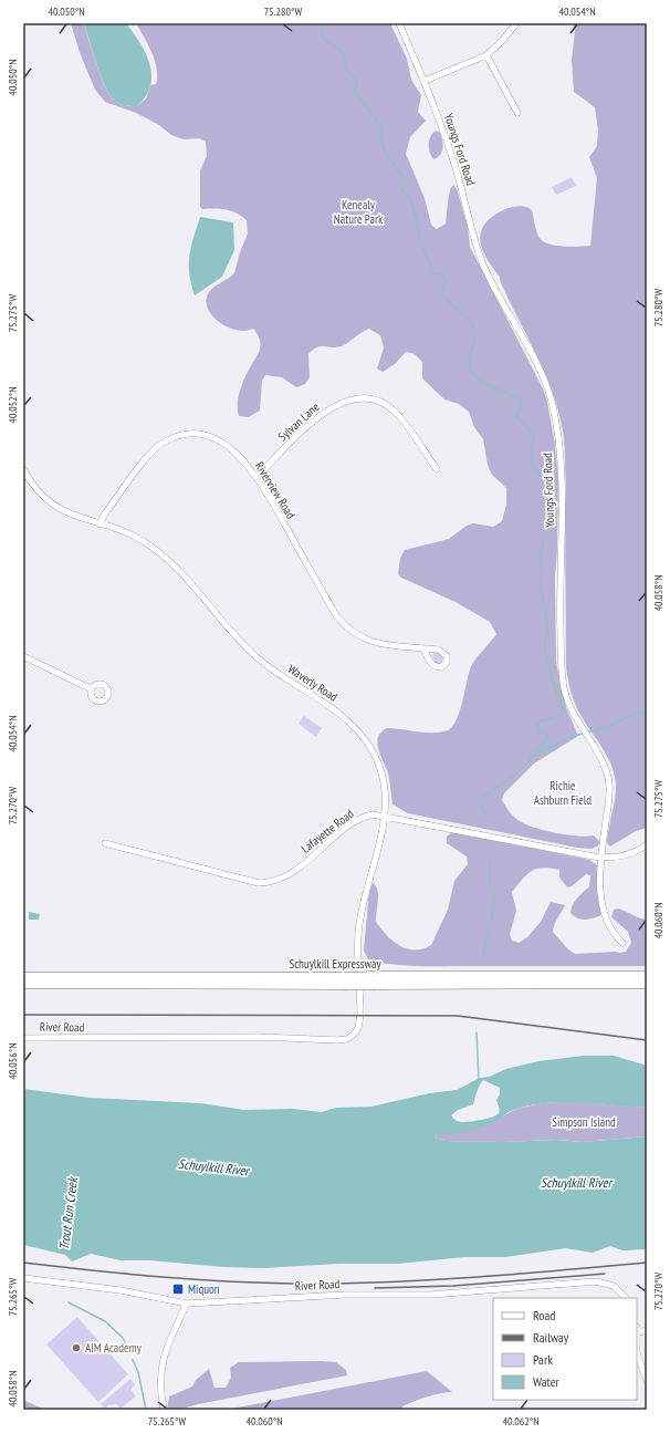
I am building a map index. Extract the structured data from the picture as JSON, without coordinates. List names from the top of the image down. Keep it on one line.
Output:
{"streets":{"highway":["Schuylkill Expressway"],"street":["Youngs Ford Road","Sylvan Lane","Riverview Road","Waverly Road","Lafayette Road","River Road"]},"crossings":[["Youngs Ford Road","Lafayette Road"],["Sylvan Lane","Riverview Road"],["Riverview Road","Waverly Road"],["Waverly Road","Lafayette Road"],["Waverly Road","River Road"]],"water":["Schuylkill River","Trout Run Creek"],"parks":["Kenealy Nature Park","Richie Ashburn Field","Simpson Island"],"places":{"transit":["Miquon"],"other":["AIM Academy"]},"legend":["Road","Railway","Park","Water"],"coordinates":["40.050°N","75.280°W","40.054°N","75.275°W","40.052°N","40.058°N","75.270°W","40.060°N","40.056°N","75.265°W","40.062°N"]}
